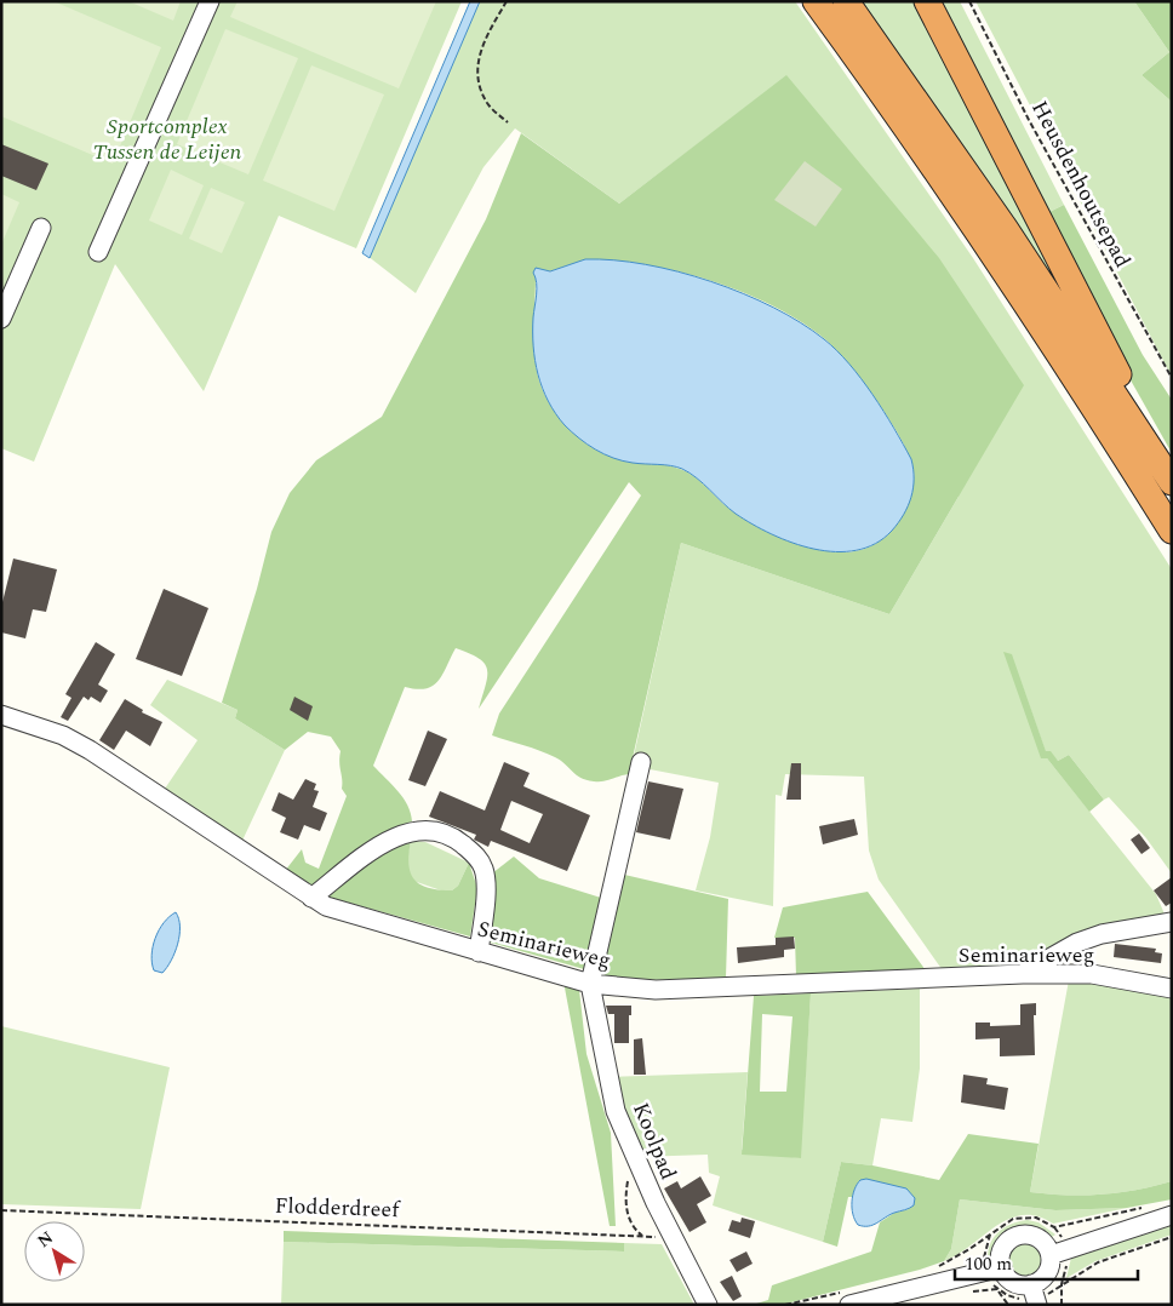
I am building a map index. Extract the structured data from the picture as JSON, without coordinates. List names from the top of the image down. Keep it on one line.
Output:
{"streets":{"street":["Seminarieweg","Koolpad"],"path":["Heusdenhoutsepad","Flodderdreef"]},"crossings":[["Seminarieweg","Koolpad"],["Koolpad","Flodderdreef"]],"parks":["Sportcomplex Tussen de Leijen"],"scale_bar":"100 m","north":"top left"}
